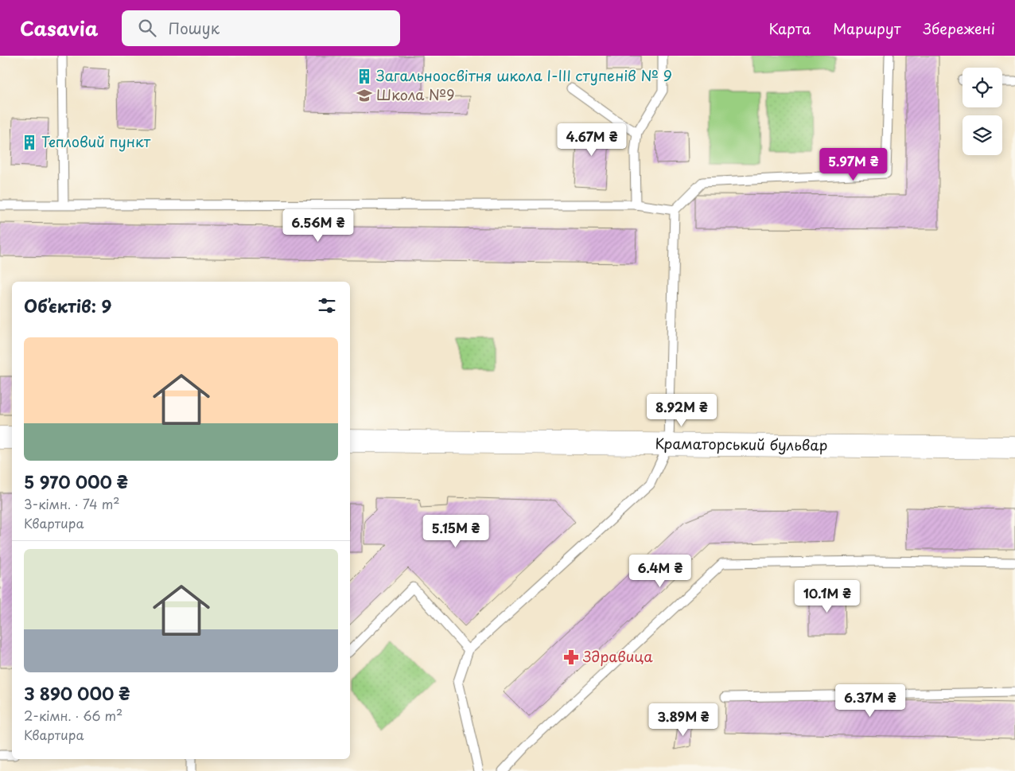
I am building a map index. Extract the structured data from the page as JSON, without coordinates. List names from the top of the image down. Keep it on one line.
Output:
{"streets":{"street":["Краматорський бульвар"]},"places":{"building":["Загальноосвітня школа І-ІІІ ступенів № 9","Тепловий пункт"],"school or university":["Школа №9"],"pharmacy":["Здравица"]},"page":{"header":"Casavia","search":"Пошук","nav":["Карта","Маршрут","Збережені"],"price":["4.67M ₴","5.97M ₴","6.56M ₴","8.92M ₴","5.15M ₴","6.4M ₴","10.1M ₴","6.37M ₴","3.89M ₴"],"heading":"Об’єктів: 9","list":[{"name":"5 970 000 ₴","note":"3-кімн. · 74 m² · Квартира"},{"name":"3 890 000 ₴","note":"2-кімн. · 66 m² · Квартира"}]}}
